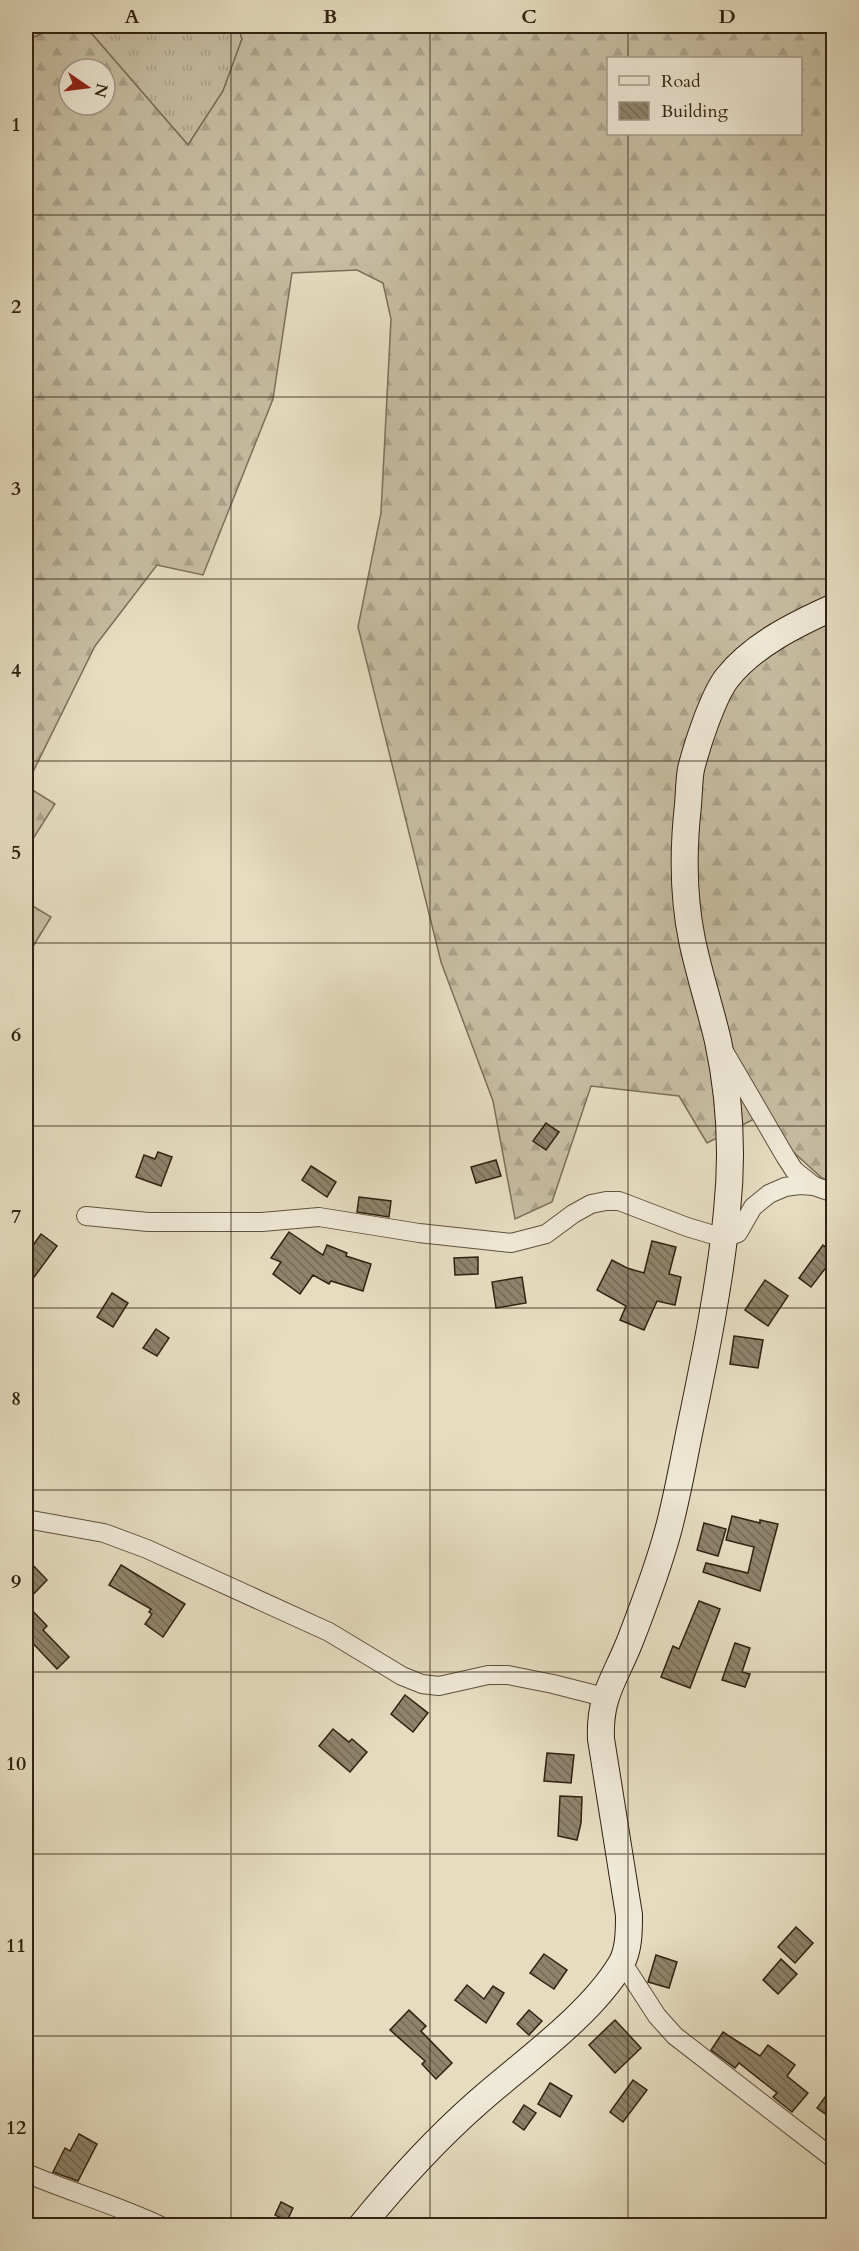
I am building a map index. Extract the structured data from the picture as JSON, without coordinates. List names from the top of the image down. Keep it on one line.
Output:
{"legend":["Road","Building"],"north":"right","grid":{"columns":["A","B","C","D"],"rows":["1","2","3","4","5","6","7","8","9","10","11","12"]}}
